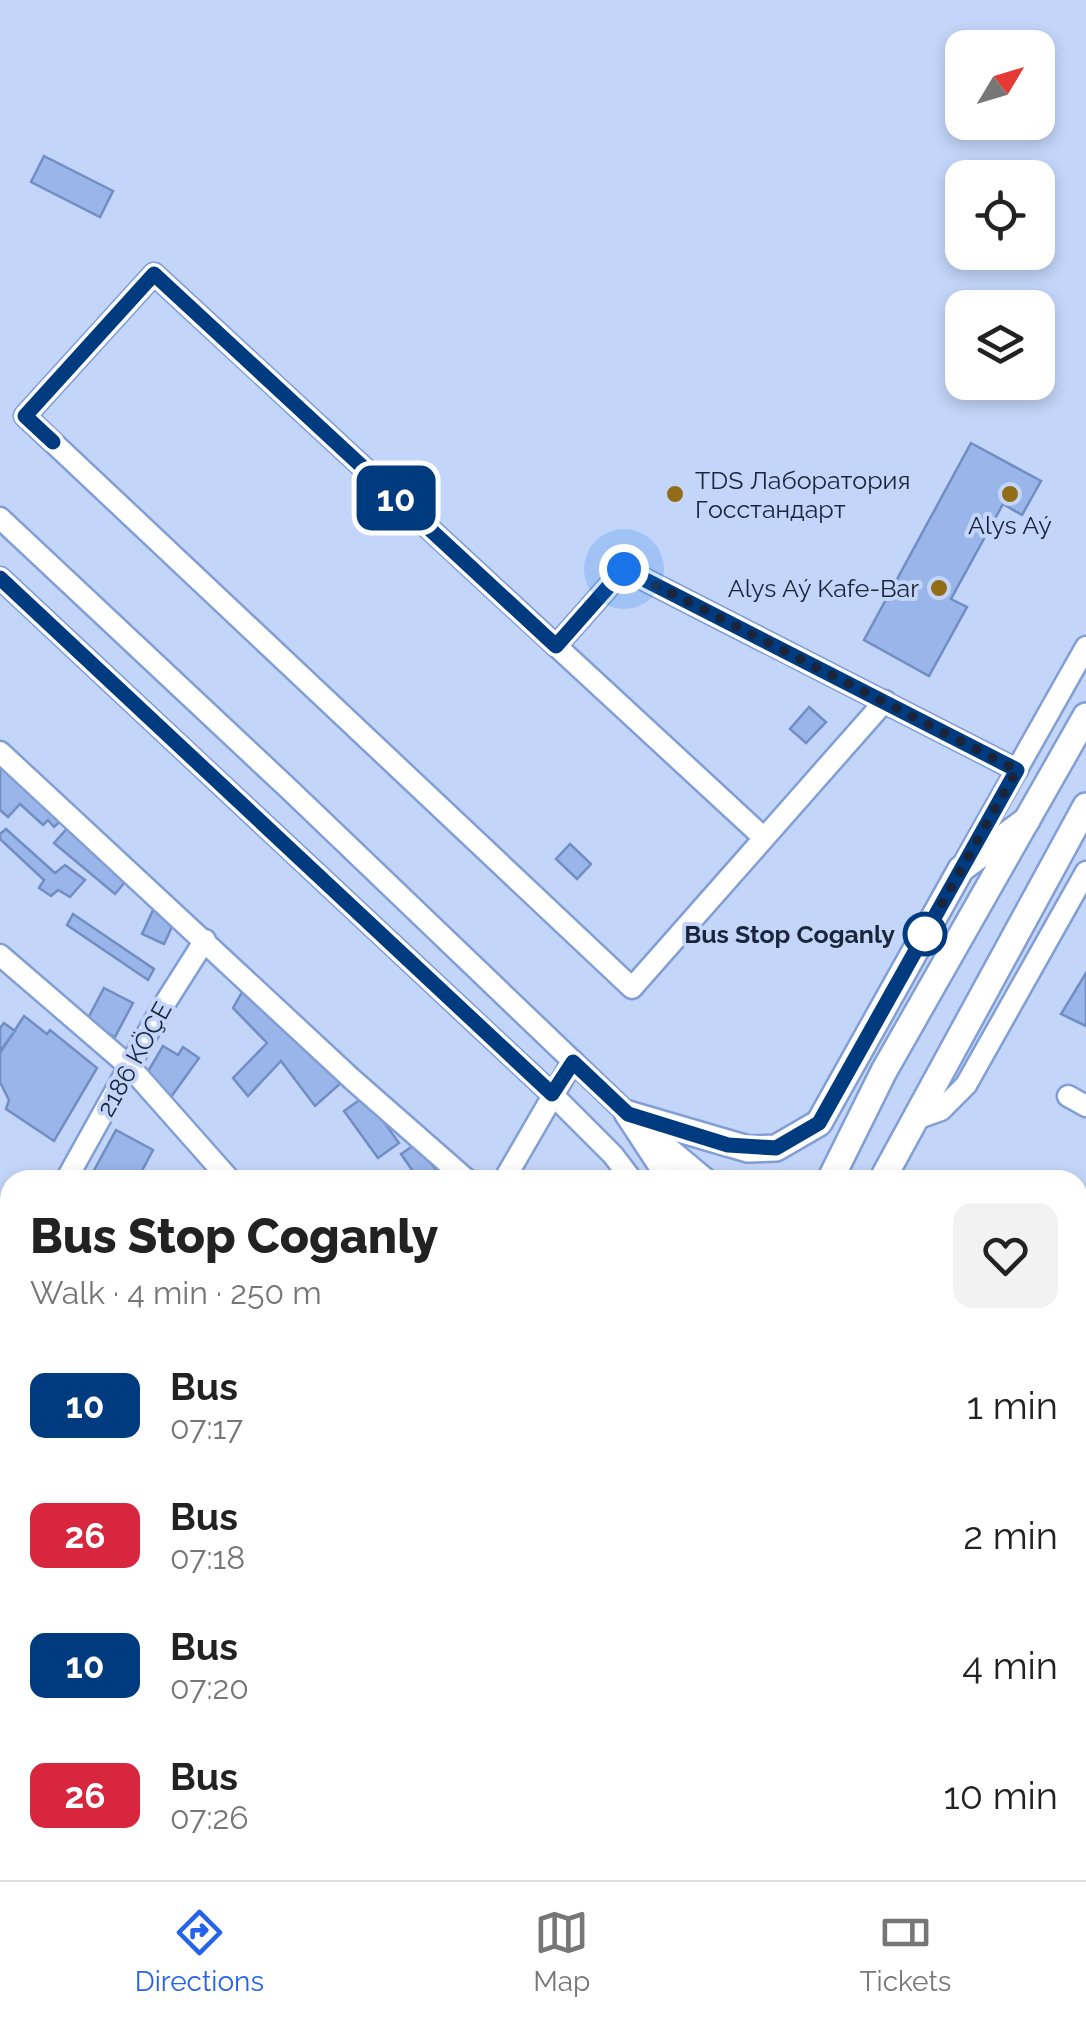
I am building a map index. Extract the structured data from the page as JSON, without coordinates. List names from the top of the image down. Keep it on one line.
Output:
{"streets":{"street":["2186 KÖÇE"]},"places":["TDS Лаборатория Госстандарт","Alys Aý","Alys Aý Kafe-Bar","Bus Stop Coganly"],"lines":["bus line 10"],"north":"top right","page":{"on_map":"10","heading":["Bus Stop Coganly","Walk · 4 min · 250 m"],"list":[{"mark":"10","name":"Bus","note":"07:17","value":"1 min"},{"mark":"26","name":"Bus","note":"07:18","value":"2 min"},{"mark":"10","name":"Bus","note":"07:20","value":"4 min"},{"mark":"26","name":"Bus","note":"07:26","value":"10 min"}],"tabs":["Directions","Map","Tickets"]}}
